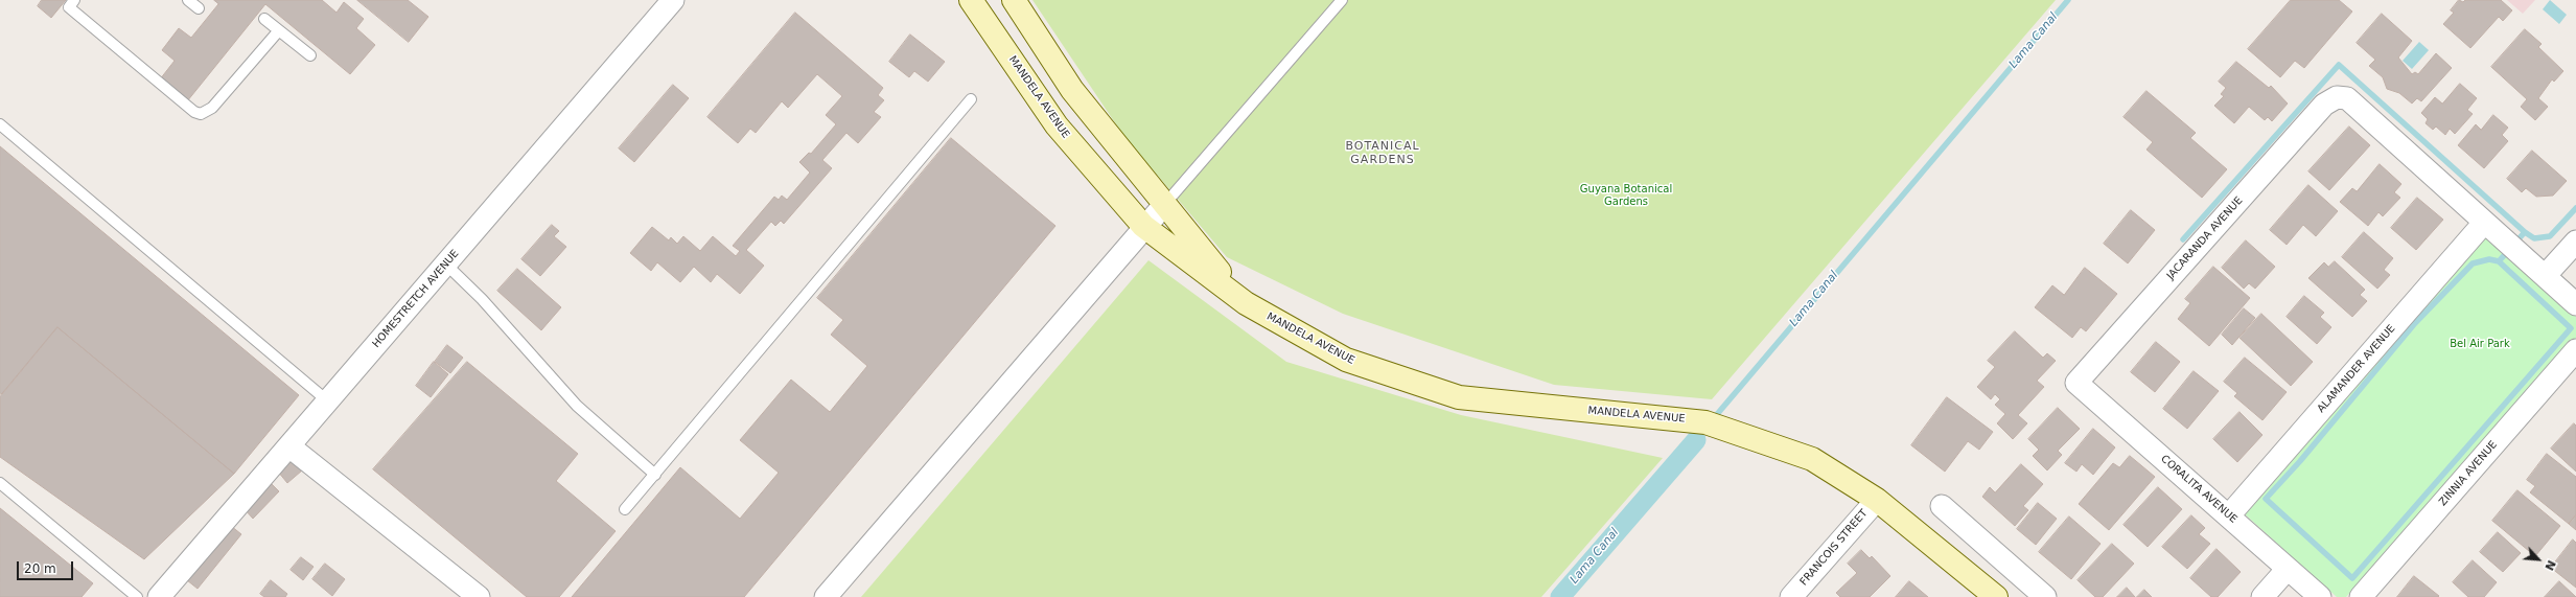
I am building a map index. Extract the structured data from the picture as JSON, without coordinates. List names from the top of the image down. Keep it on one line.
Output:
{"streets":{"main road":["MANDELA AVENUE"],"street":["JACARANDA AVENUE","HOMESTRETCH AVENUE","ALAMANDER AVENUE","ZINNIA AVENUE","CORALITA AVENUE","FRANCOIS STREET"]},"crossings":[["MANDELA AVENUE","FRANCOIS STREET"],["JACARANDA AVENUE","ALAMANDER AVENUE"],["JACARANDA AVENUE","CORALITA AVENUE"],["ALAMANDER AVENUE","CORALITA AVENUE"]],"districts":["BOTANICAL GARDENS"],"water":["Lama Canal"],"parks":["Guyana Botanical Gardens","Bel Air Park"],"scale_bar":"20 m","north":"bottom right"}
